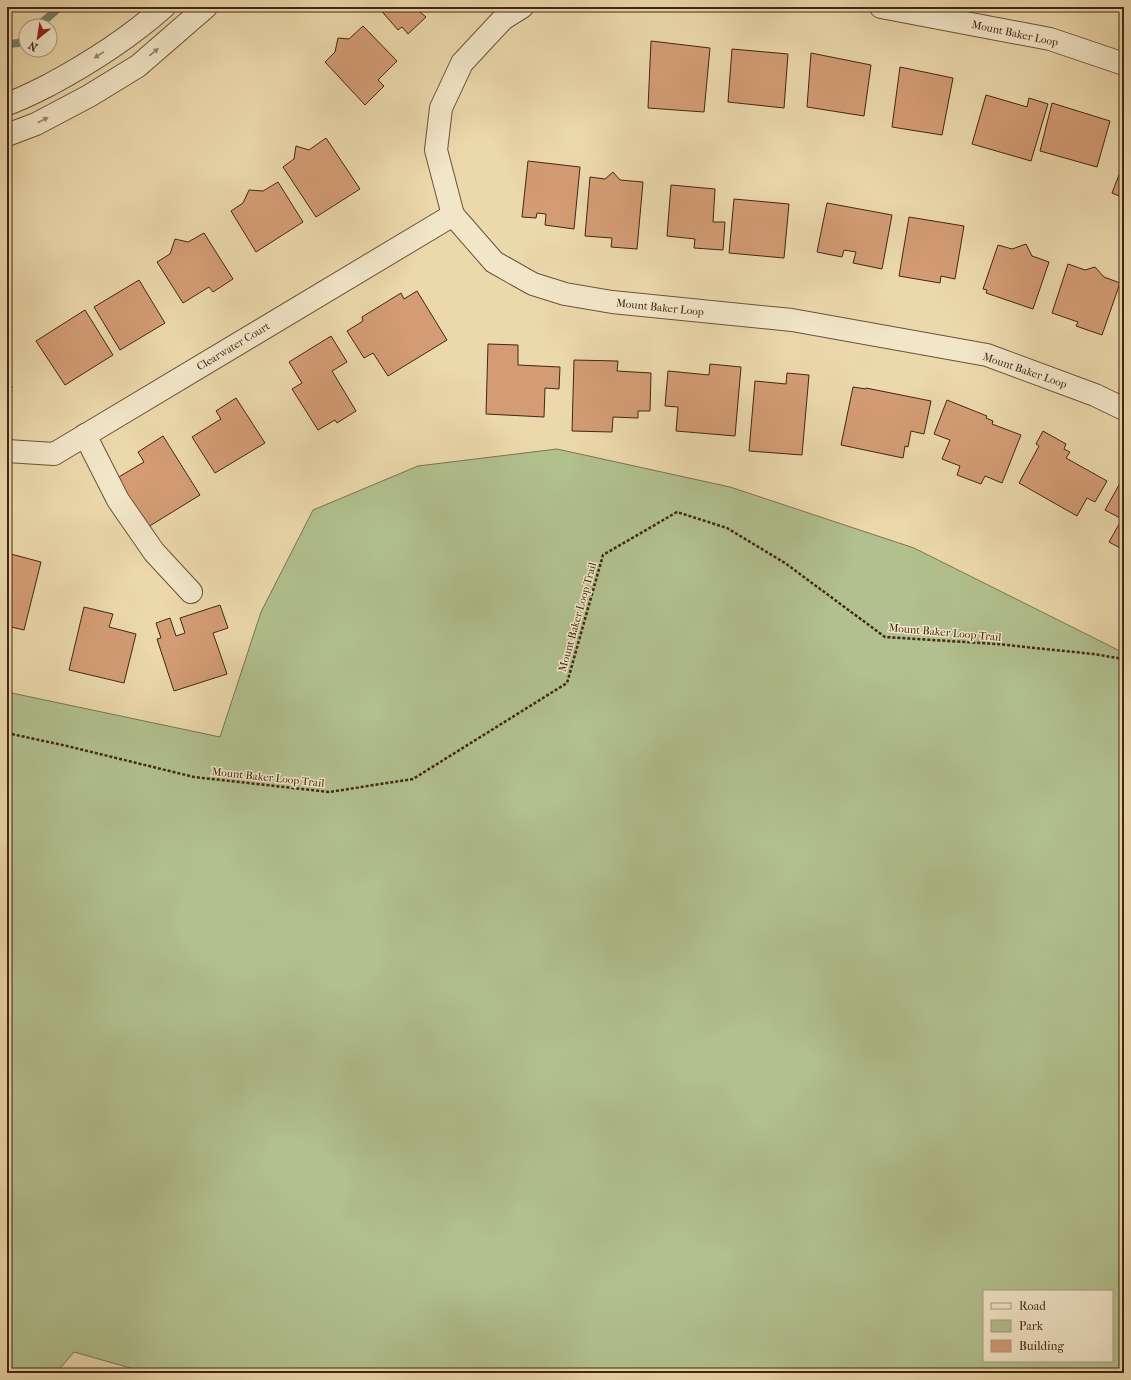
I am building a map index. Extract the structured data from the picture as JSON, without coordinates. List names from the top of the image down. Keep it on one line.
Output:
{"streets":{"street":["Mount Baker Loop","Clearwater Court"],"path":["Mount Baker Loop Trail"]},"crossings":[["Mount Baker Loop","Clearwater Court"]],"legend":["Road","Park","Building"],"north":"bottom left"}
